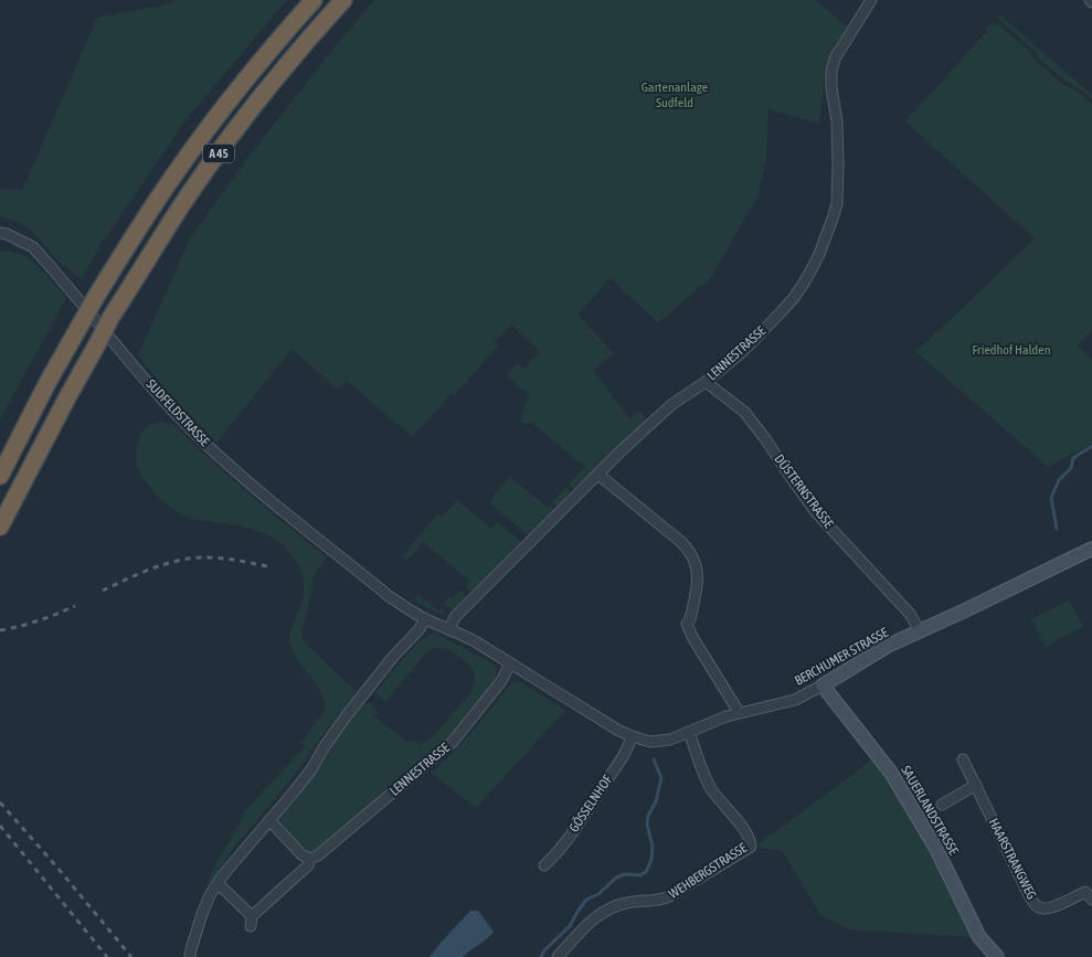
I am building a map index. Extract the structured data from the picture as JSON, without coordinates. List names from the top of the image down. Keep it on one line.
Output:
{"streets":{"highway":["A 45"],"main road":["BERCHUMER STRASSE","SAUERLANDSTRASSE"],"street":["LENNESTRASSE","SUDFELDSTRASSE","DÜSTERNSTRASSE","GÖSSELNHOF","HAARSTRANGWEG","WEHBERGSTRASSE"]},"crossings":[["LENNESTRASSE","DÜSTERNSTRASSE"],["LENNESTRASSE","BERCHUMER STRASSE"],["SUDFELDSTRASSE","BERCHUMER STRASSE"],["DÜSTERNSTRASSE","BERCHUMER STRASSE"],["BERCHUMER STRASSE","GÖSSELNHOF"],["BERCHUMER STRASSE","SAUERLANDSTRASSE"],["BERCHUMER STRASSE","WEHBERGSTRASSE"]],"parks":["Gartenanlage Sudfeld","Friedhof Halden"]}
